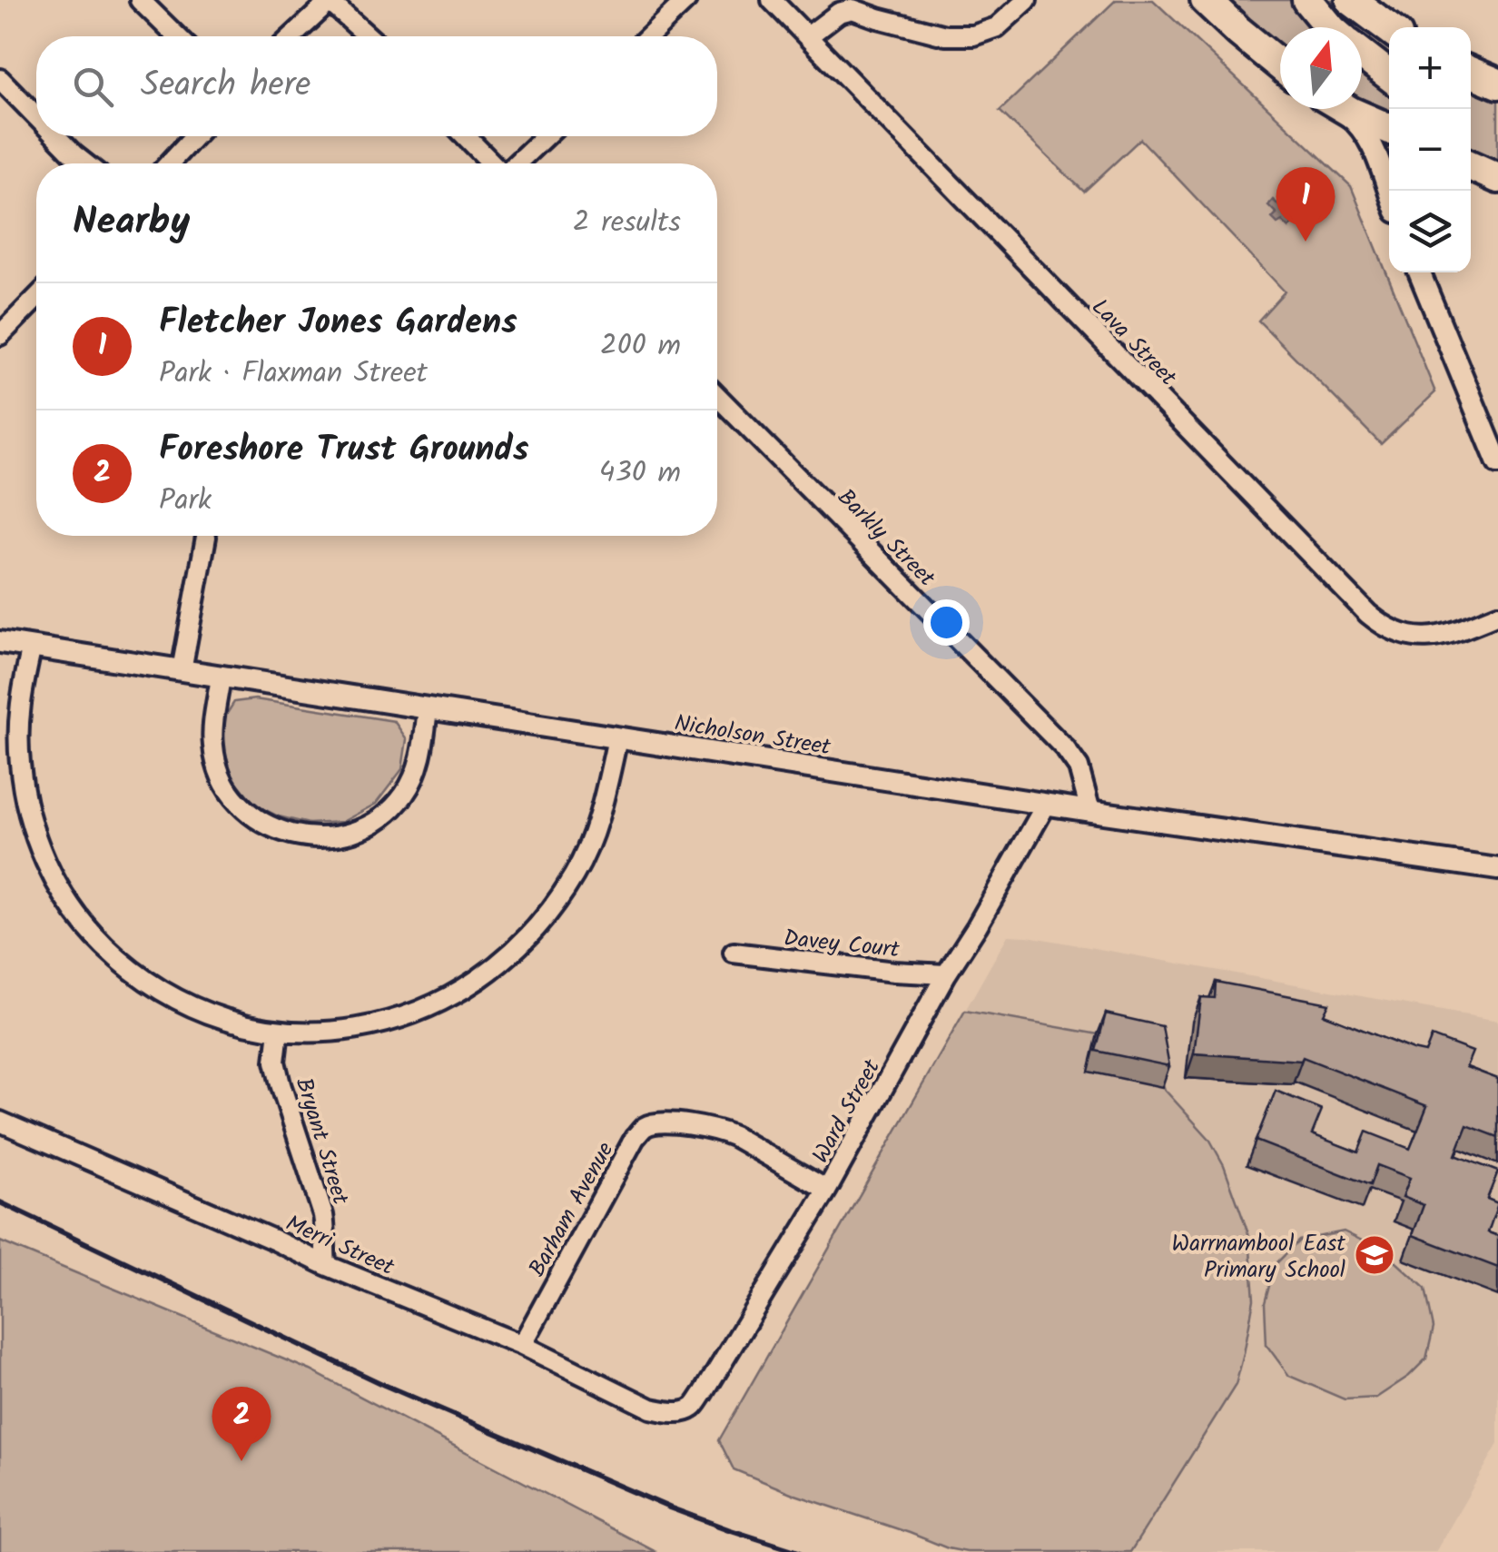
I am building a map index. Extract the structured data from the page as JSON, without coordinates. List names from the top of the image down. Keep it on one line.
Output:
{"streets":{"street":["Lava Street","Barkly Street","Nicholson Street","Davey Court","Ward Street","Bryant Street","Barham Avenue","Merri Street"]},"crossings":[["Barkly Street","Nicholson Street"],["Nicholson Street","Ward Street"],["Davey Court","Ward Street"],["Ward Street","Barham Avenue"],["Ward Street","Merri Street"],["Bryant Street","Merri Street"],["Barham Avenue","Merri Street"]],"places":{"school or university":["Warrnambool East Primary School"]},"north":"top","page":{"map_buttons":["+","−"],"search":"Search here","heading":["Nearby","2 results"],"pins":["1","2"],"list":[{"mark":"1","name":"Fletcher Jones Gardens","note":"Park · Flaxman Street","value":"200 m"},{"mark":"2","name":"Foreshore Trust Grounds","note":"Park","value":"430 m"}]}}
